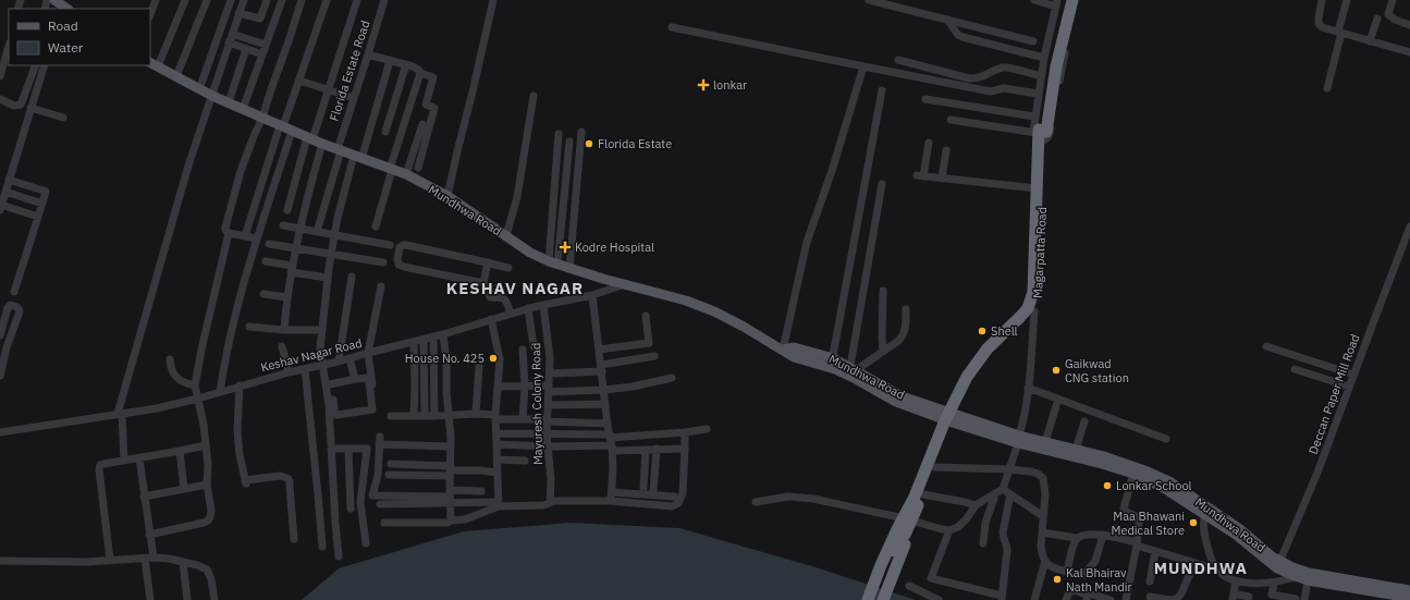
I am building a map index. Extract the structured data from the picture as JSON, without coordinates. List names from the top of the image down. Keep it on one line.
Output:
{"streets":{"highway":["Magarpatta Road"],"main road":["Mundhwa Road"],"street":["Florida Estate Road","Keshav Nagar Road","Deccan Paper Mill Road","Mayuresh Colony Road"]},"crossings":[["Florida Estate Road","Mundhwa Road"],["Mundhwa Road","Magarpatta Road"],["Mundhwa Road","Keshav Nagar Road"],["Mundhwa Road","Deccan Paper Mill Road"],["Keshav Nagar Road","Mayuresh Colony Road"]],"districts":["KESHAV NAGAR","MUNDHWA"],"places":{"health":["lonkar","Kodre Hospital"],"other":["Florida Estate","Shell","House No. 425","Gaikwad CNG station","Lonkar School","Maa Bhawani Medical Store","Kal Bhairav Nath Mandir"]},"legend":["Road","Water"]}
